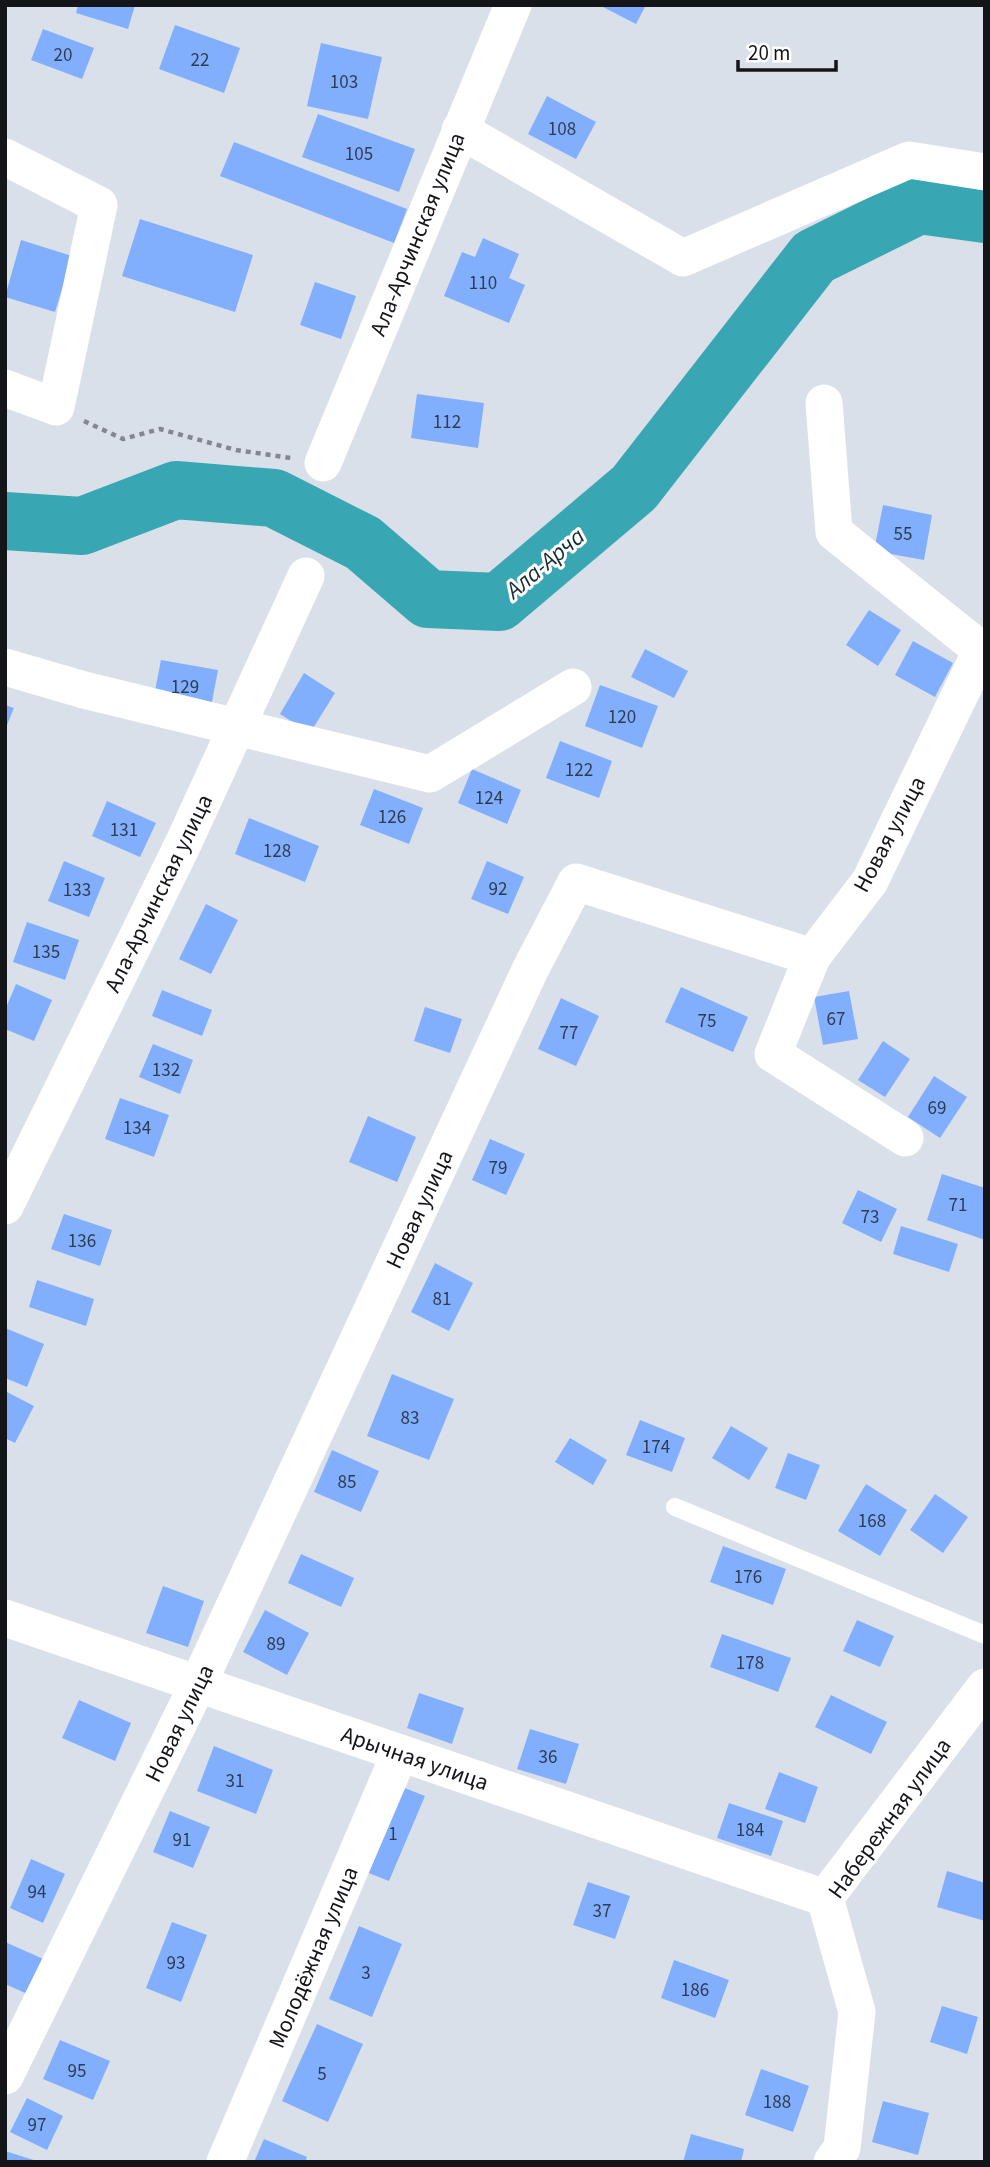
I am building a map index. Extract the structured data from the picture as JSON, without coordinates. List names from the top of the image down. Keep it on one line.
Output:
{"streets":{"street":["Ала-Арчинская улица","Новая улица","Арычная улица","Набережная улица","Молодёжная улица"]},"crossings":[["Новая улица","Арычная улица"],["Арычная улица","Набережная улица"],["Арычная улица","Молодёжная улица"]],"water":["Ала-Арча"],"house_numbers":["20","22","103","108","105","110","112","55","129","120","122","124","126","131","128","92","133","135","67","75","77","132","69","134","79","71","73","136","81","83","174","85","168","176","89","178","36","31","184","1","91","94","37","93","3","186","95","5","188","97"],"scale_bar":"20 m"}
